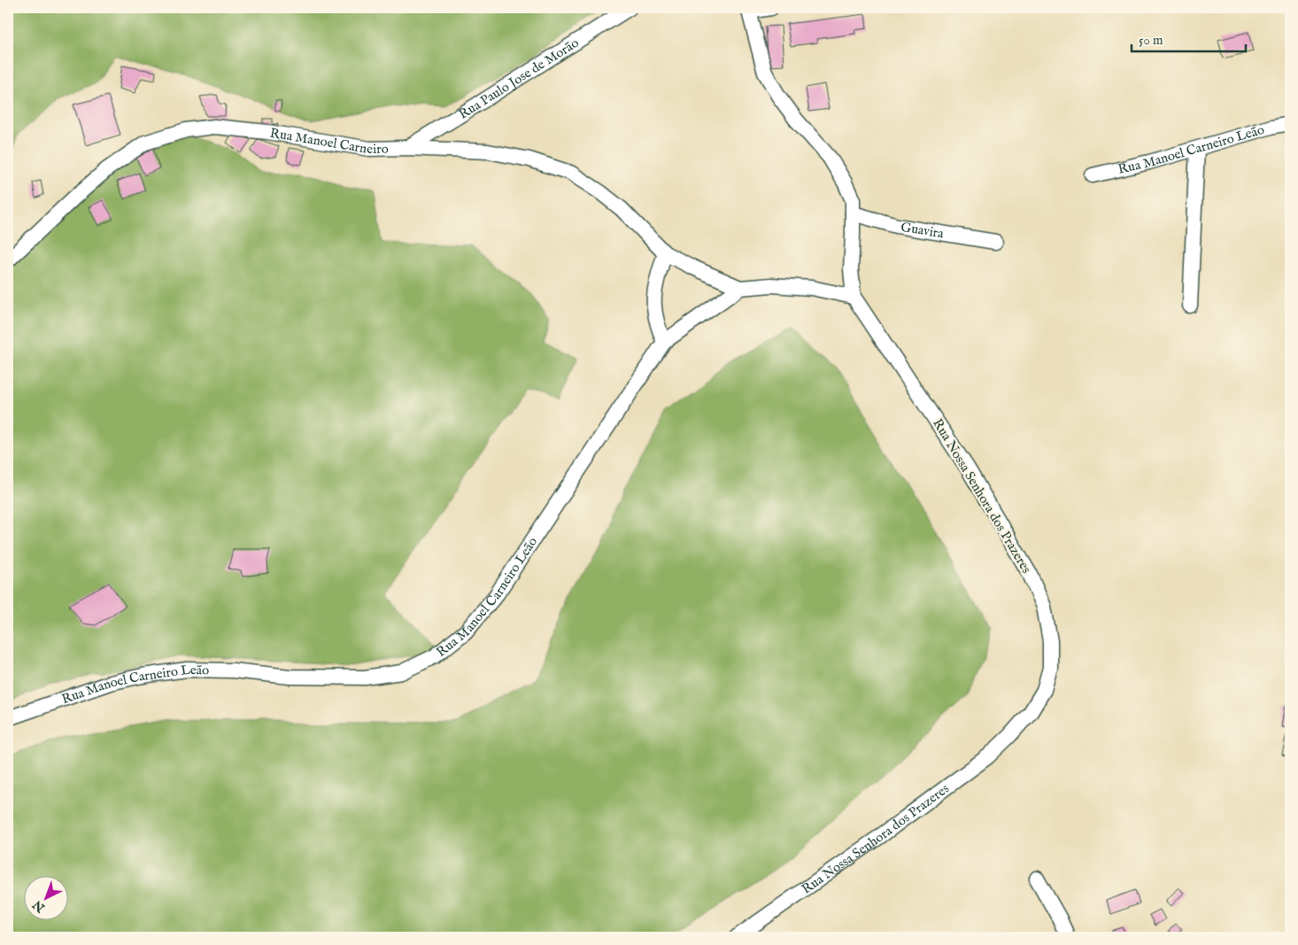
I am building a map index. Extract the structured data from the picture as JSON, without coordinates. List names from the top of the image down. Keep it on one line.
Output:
{"streets":{"street":["Rua Paulo Jose de Morão","Rua Manoel Carneiro","Rua Manoel Carneiro Leão","Guavira","Rua Nossa Senhora dos Prazeres"]},"crossings":[["Rua Paulo Jose de Morão","Rua Manoel Carneiro"],["Rua Manoel Carneiro","Rua Manoel Carneiro Leão"],["Guavira","Rua Nossa Senhora dos Prazeres"]],"scale_bar":"50 m","north":"bottom left"}
